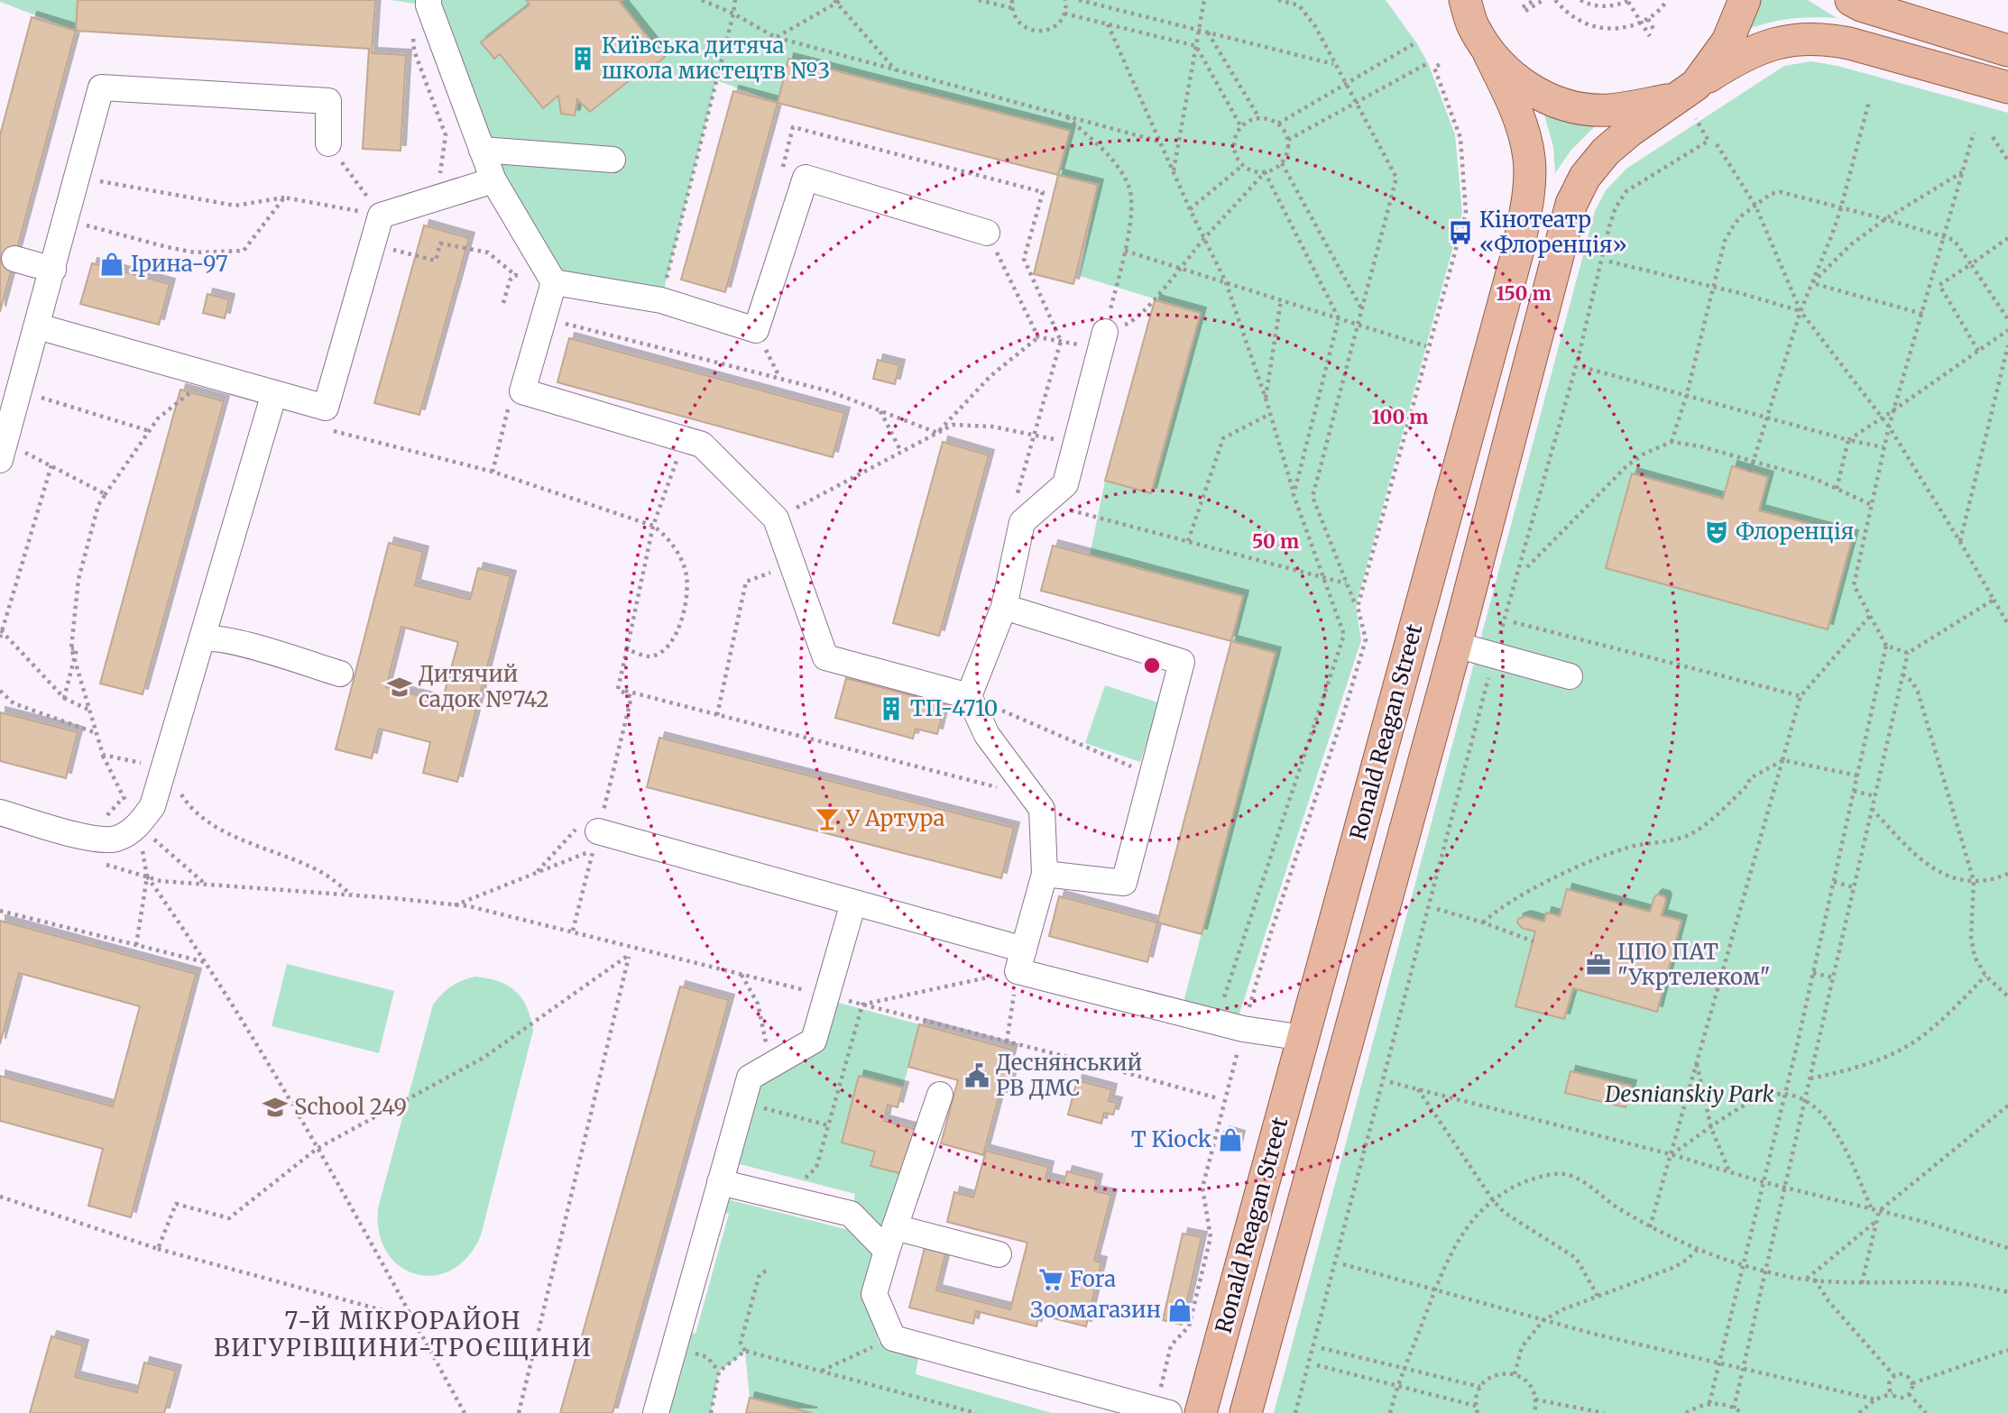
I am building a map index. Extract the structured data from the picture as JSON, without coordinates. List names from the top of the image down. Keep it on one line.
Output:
{"streets":{"main road":["Ronald Reagan Street"]},"districts":["7-Й МІКРОРАЙОН ВИГУРІВЩИНИ-ТРОЄЩИНИ"],"parks":["Desnianskiy Park"],"places":{"building":["Київська дитяча школа мистецтв №3","ТП-4710"],"bus stop":["Кінотеатр «Флоренція»"],"shop":["Ірина-97","T Kiock","Зоомагазин"],"theatre":["Флоренція"],"school or university":["Дитячий садок №742","School 249"],"bar":["У Артура"],"office":["ЦПО ПАТ \"Укртелеком\""],"public building":["Деснянський РВ ДМС"],"supermarket":["Fora"]},"rings":["150 m","100 m","50 m"]}
